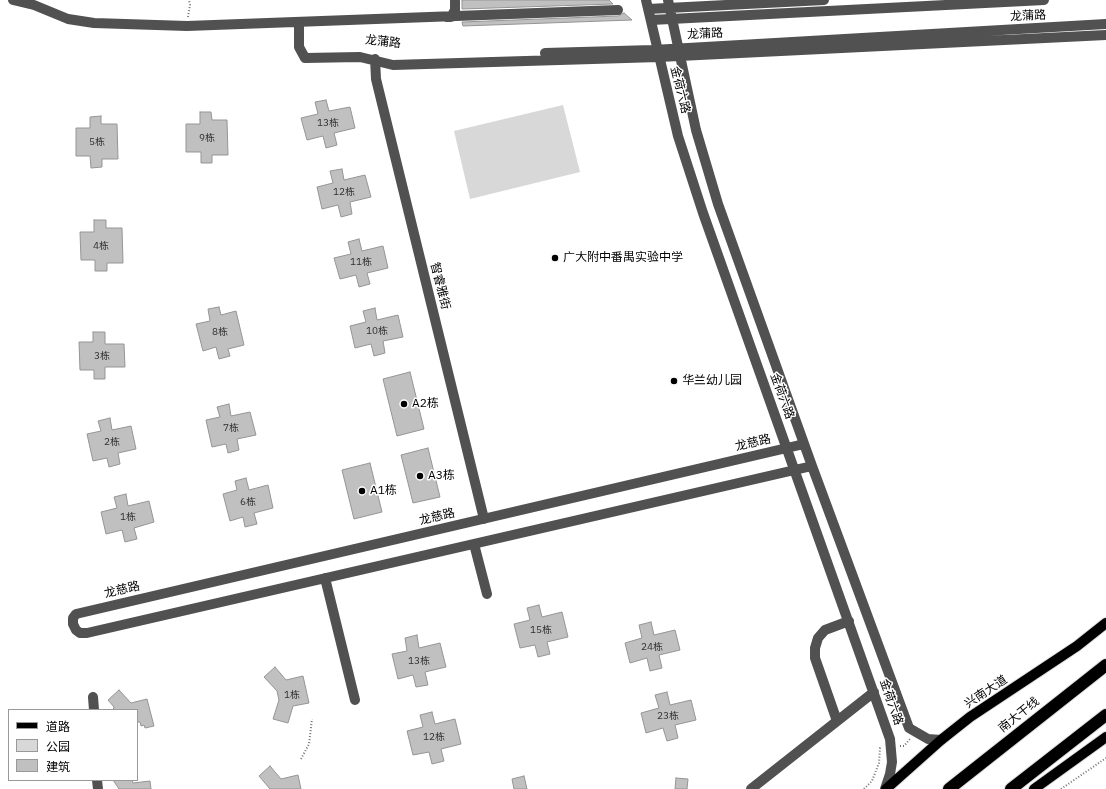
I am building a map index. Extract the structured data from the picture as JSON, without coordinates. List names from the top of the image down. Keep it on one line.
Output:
{"streets":{"highway":["南大干线"],"main road":["兴南大道"],"street":["龙蒲路","金荷六路","智睿雅街","龙慈路"]},"crossings":[["龙蒲路","金荷六路"],["龙蒲路","智睿雅街"],["金荷六路","龙慈路"],["金荷六路","兴南大道"],["智睿雅街","龙慈路"]],"places":["广大附中番禺实验中学","华兰幼儿园","A2栋","A3栋","A1栋"],"house_numbers":["13栋","9栋","5栋","12栋","4栋","11栋","10栋","8栋","3栋","7栋","2栋","6栋","1栋","15栋","24栋","13栋","1栋","23栋","12栋"],"legend":["道路","公园","建筑"]}
